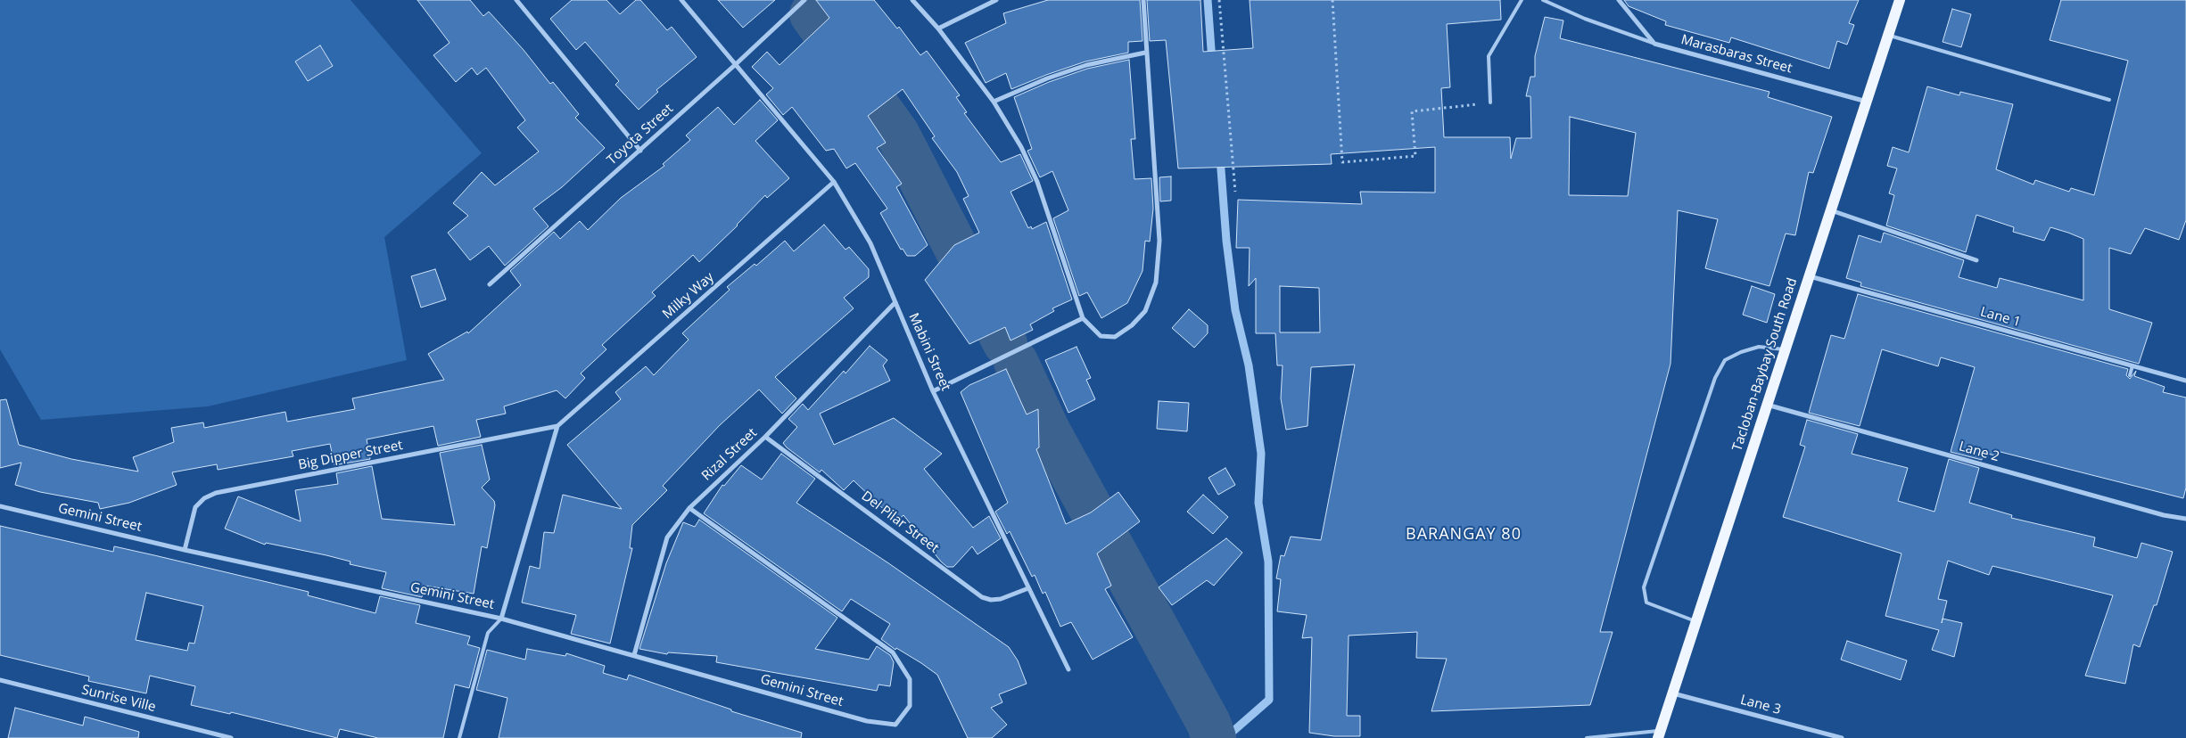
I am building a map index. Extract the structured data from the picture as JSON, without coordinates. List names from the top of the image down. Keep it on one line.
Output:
{"streets":{"main road":["Tacloban-Baybay South Road"],"street":["Marasbaras Street","Toyota Street","Milky Way","Lane 1","Mabini Street","Lane 2","Rizal Street","Big Dipper Street","Gemini Street","Del Pilar Street","Sunrise Ville","Lane 3"]},"crossings":[["Marasbaras Street","Tacloban-Baybay South Road"],["Toyota Street","Mabini Street"],["Milky Way","Mabini Street"],["Milky Way","Big Dipper Street"],["Lane 1","Tacloban-Baybay South Road"],["Mabini Street","Rizal Street"],["Mabini Street","Del Pilar Street"],["Tacloban-Baybay South Road","Lane 2"],["Tacloban-Baybay South Road","Lane 3"],["Rizal Street","Gemini Street"],["Rizal Street","Del Pilar Street"],["Big Dipper Street","Gemini Street"]],"districts":["BARANGAY 80"]}
